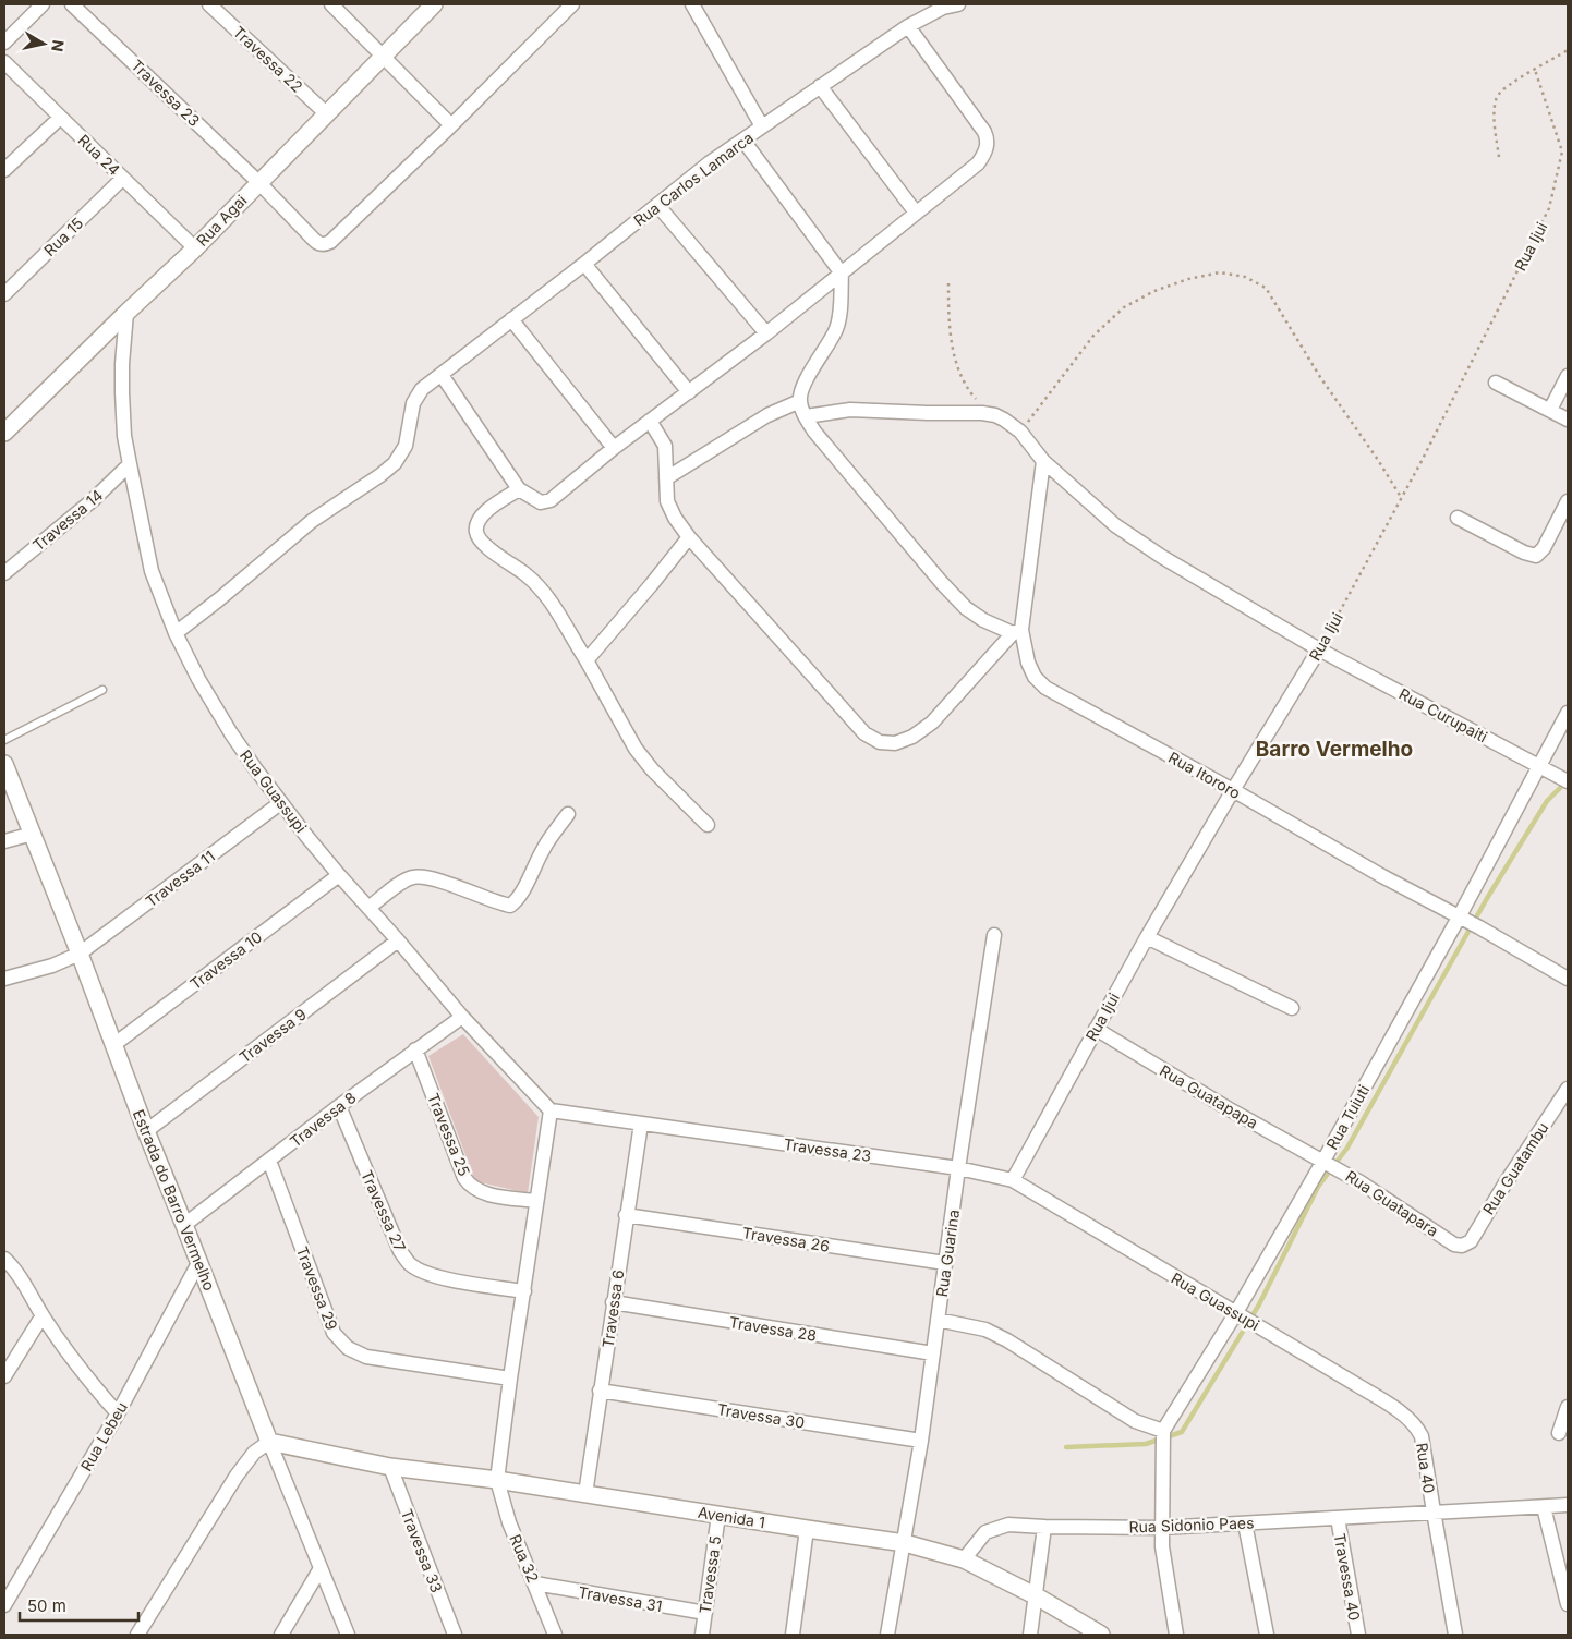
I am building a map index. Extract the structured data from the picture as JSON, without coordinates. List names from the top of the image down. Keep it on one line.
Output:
{"streets":{"street":["Travessa 22","Travessa 23","Rua 24","Rua Carlos Lamarca","Rua Agai","Rua 15","Rua Ijui","Travessa 14","Rua Curupaiti","Rua Itororo","Rua Guassupi","Travessa 11","Travessa 10","Travessa 9","Rua Guatapapa","Rua Tuiuti","Travessa 8","Travessa 25","Rua Guatambu","Estrada do Barro Vermelho","Rua Guatapara","Travessa 27","Travessa 26","Rua Guarina","Travessa 29","Travessa 6","Travessa 28","Travessa 30","Rua Lebeu","Rua 40","Avenida 1","Rua Sidonio Paes","Travessa 33","Rua 32","Travessa 5","Travessa 40","Travessa 31"]},"crossings":[["Travessa 22","Rua Agai"],["Travessa 23","Rua Agai"],["Travessa 23","Rua Ijui"],["Travessa 23","Rua Guassupi"],["Travessa 23","Rua Guarina"],["Travessa 23","Travessa 6"],["Rua 24","Rua Agai"],["Rua 24","Rua 15"],["Rua Carlos Lamarca","Rua Guassupi"],["Rua Agai","Rua Guassupi"],["Rua Ijui","Rua Curupaiti"],["Rua Ijui","Rua Itororo"],["Rua Ijui","Rua Guassupi"],["Rua Ijui","Rua Guatapapa"],["Travessa 14","Rua Guassupi"],["Rua Curupaiti","Rua Itororo"],["Rua Curupaiti","Rua Tuiuti"],["Rua Itororo","Rua Tuiuti"],["Rua Guassupi","Travessa 11"],["Rua Guassupi","Travessa 10"],["Rua Guassupi","Travessa 9"],["Rua Guassupi","Rua Tuiuti"],["Rua Guassupi","Travessa 8"],["Rua Guassupi","Rua 40"],["Travessa 11","Estrada do Barro Vermelho"],["Travessa 10","Estrada do Barro Vermelho"],["Travessa 9","Estrada do Barro Vermelho"],["Rua Guatapapa","Rua Tuiuti"],["Rua Guatapapa","Rua Guatapara"],["Rua Tuiuti","Rua Guatapara"],["Travessa 8","Travessa 25"],["Travessa 8","Estrada do Barro Vermelho"],["Travessa 8","Travessa 27"],["Travessa 8","Travessa 29"],["Rua Guatambu","Rua Guatapara"],["Estrada do Barro Vermelho","Rua Lebeu"],["Estrada do Barro Vermelho","Avenida 1"],["Travessa 26","Rua Guarina"],["Travessa 26","Travessa 6"],["Travessa 6","Travessa 28"],["Travessa 6","Travessa 30"],["Travessa 6","Avenida 1"],["Rua 40","Rua Sidonio Paes"],["Avenida 1","Rua Sidonio Paes"],["Avenida 1","Travessa 33"],["Avenida 1","Rua 32"],["Avenida 1","Travessa 5"],["Rua Sidonio Paes","Travessa 40"],["Rua 32","Travessa 31"],["Travessa 5","Travessa 31"]],"districts":["Barro Vermelho"],"scale_bar":"50 m","north":"right"}
